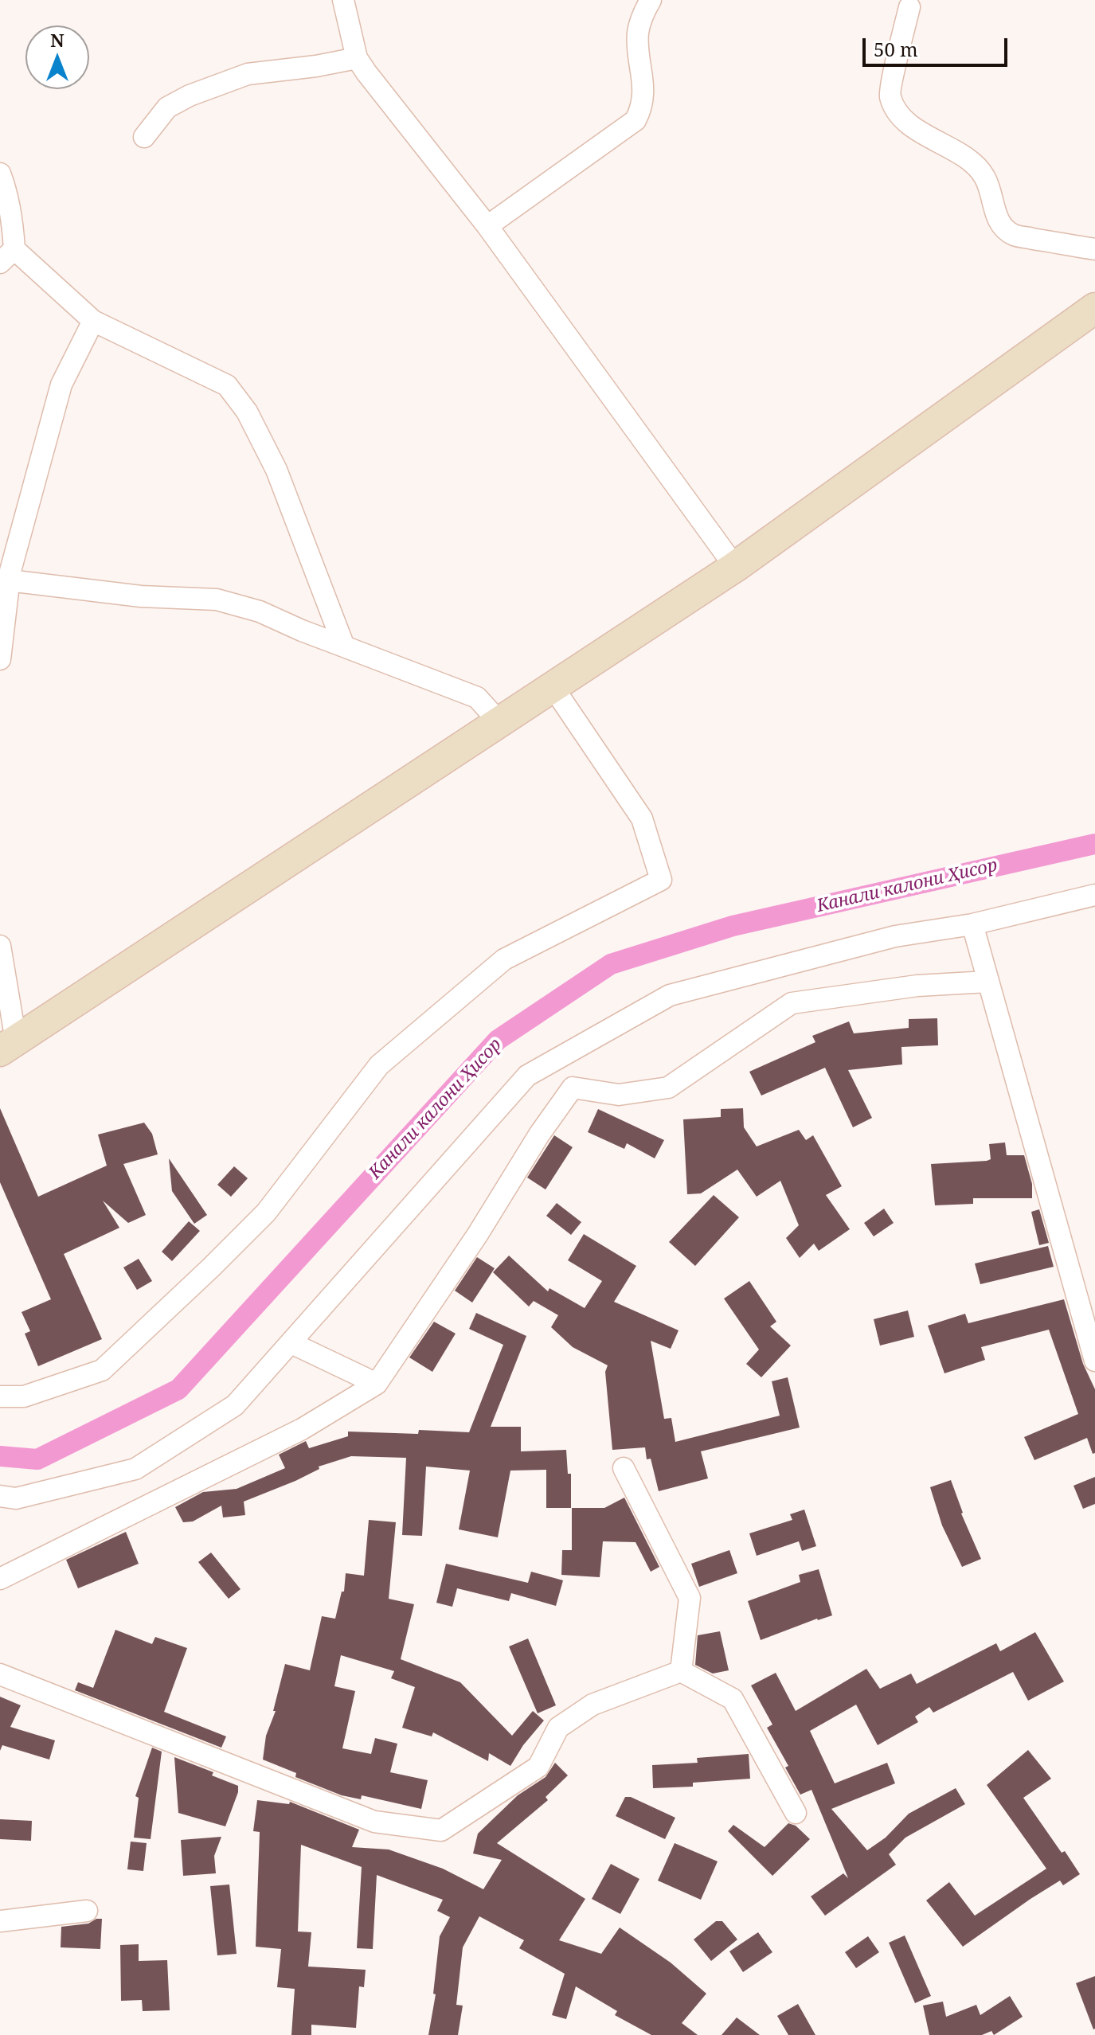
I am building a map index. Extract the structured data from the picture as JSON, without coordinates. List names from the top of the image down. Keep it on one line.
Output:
{"water":["Канали калони Ҳисор"],"scale_bar":"50 m","north":"top"}
